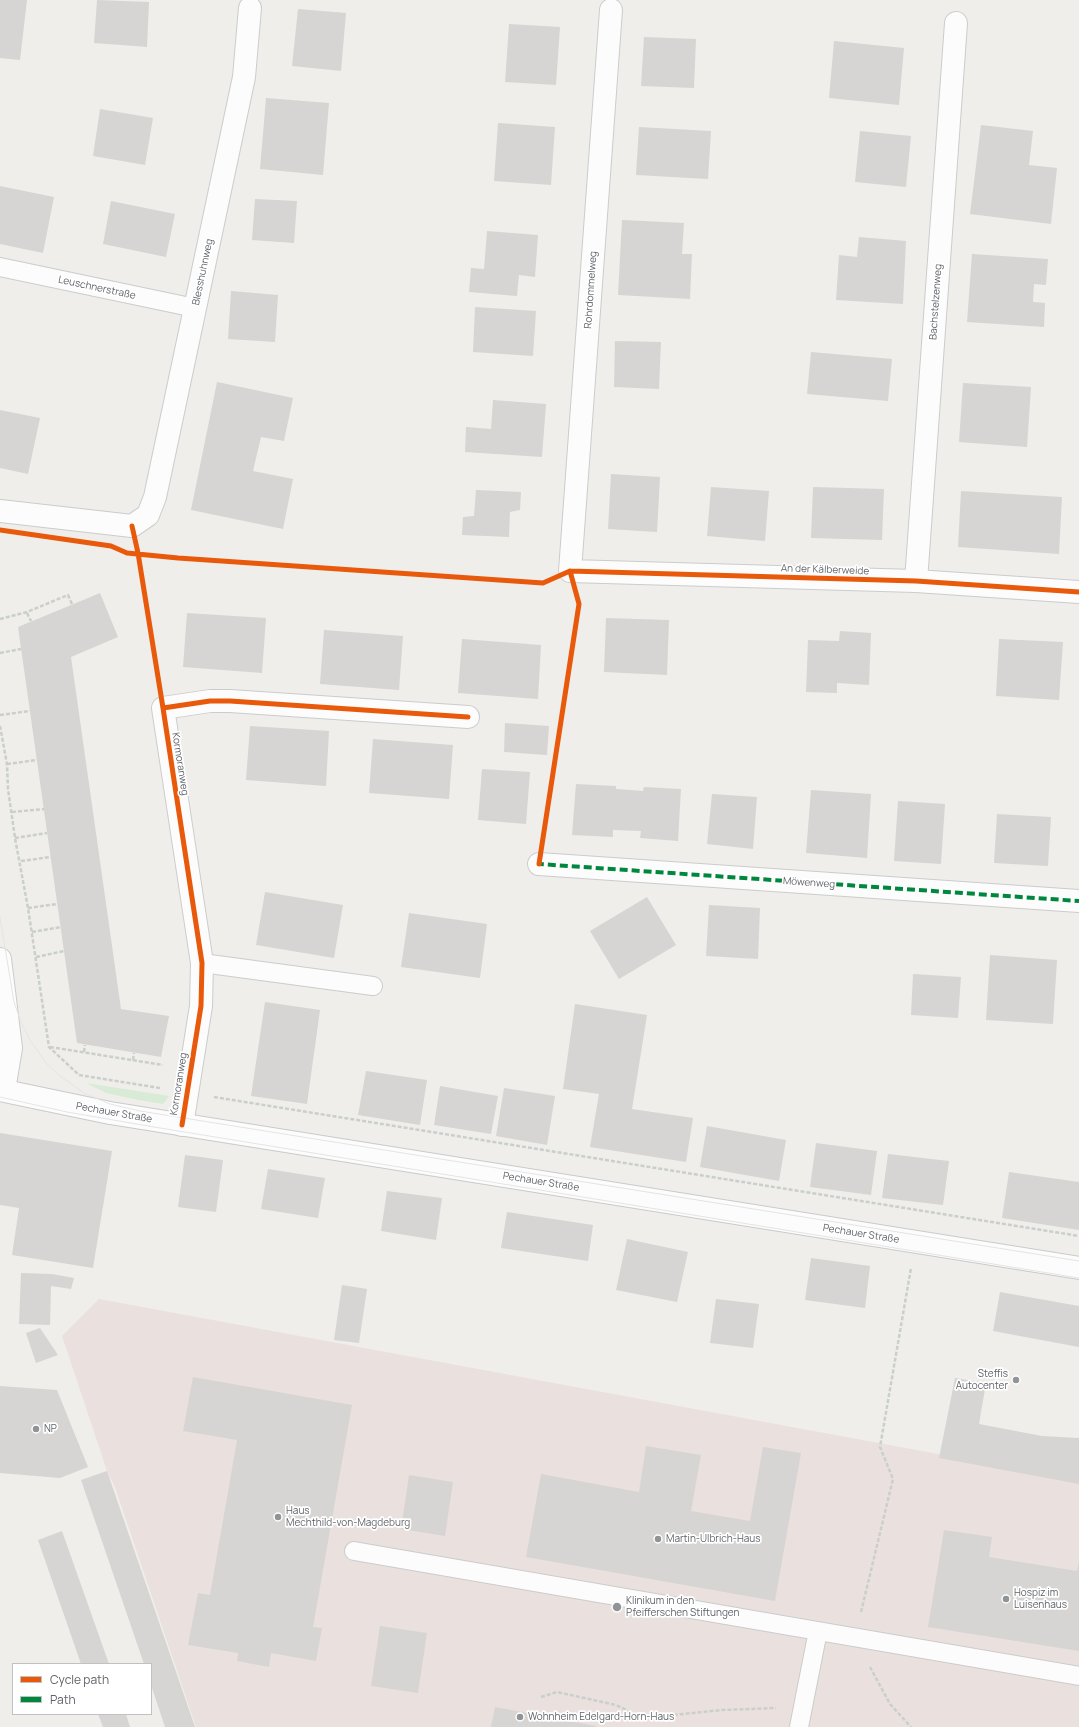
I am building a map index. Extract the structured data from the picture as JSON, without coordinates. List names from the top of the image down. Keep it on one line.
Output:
{"streets":{"street":["Blesshuhnweg","Rohrdommelweg","Bachstelzenweg","An der Kälberweide","Kormoranweg","Möwenweg","Pechauer Straße"],"lane":["Leuschnerstraße"]},"crossings":[["Blesshuhnweg","Leuschnerstraße"],["Rohrdommelweg","An der Kälberweide"],["Bachstelzenweg","An der Kälberweide"],["Kormoranweg","Pechauer Straße"]],"places":["Steffis Autocenter","NP","Haus Mechthild-von-Magdeburg","Martin-Ulbrich-Haus","Hospiz im Luisenhaus","Klinikum in den Pfeifferschen Stiftungen","Wohnheim Edelgard-Horn-Haus"],"legend":["Cycle path","Path"]}
